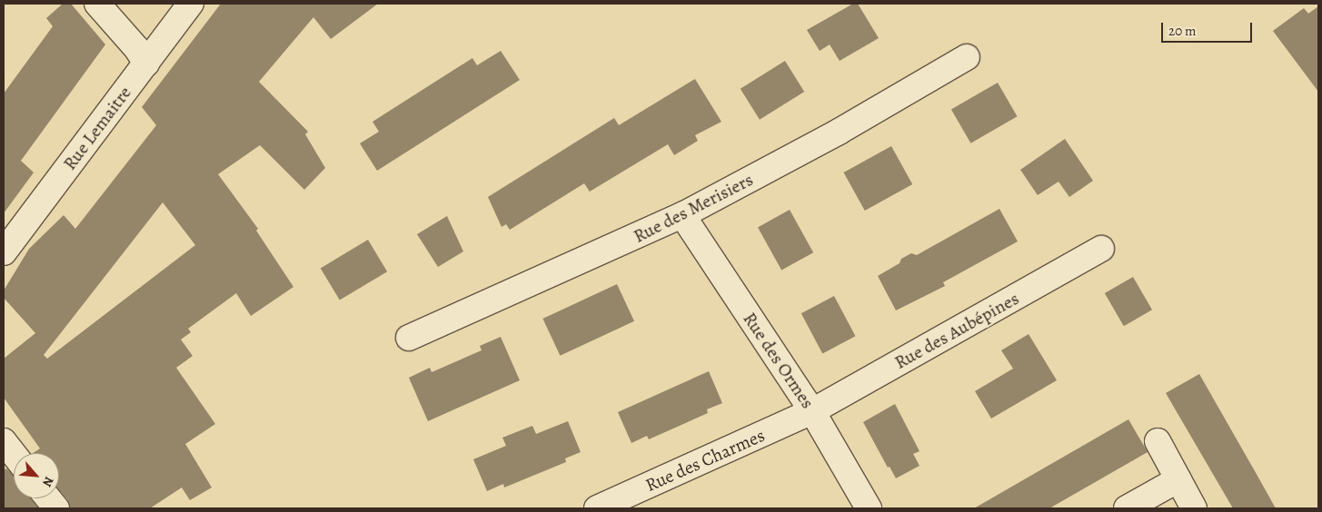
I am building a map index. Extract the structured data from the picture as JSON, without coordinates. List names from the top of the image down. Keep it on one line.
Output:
{"streets":{"street":["Rue Lemaitre","Rue des Merisiers","Rue des Aubépines","Rue des Ormes","Rue des Charmes"]},"crossings":[["Rue des Merisiers","Rue des Ormes"],["Rue des Aubépines","Rue des Ormes"],["Rue des Aubépines","Rue des Charmes"],["Rue des Ormes","Rue des Charmes"]],"scale_bar":"20 m","north":"bottom right"}
